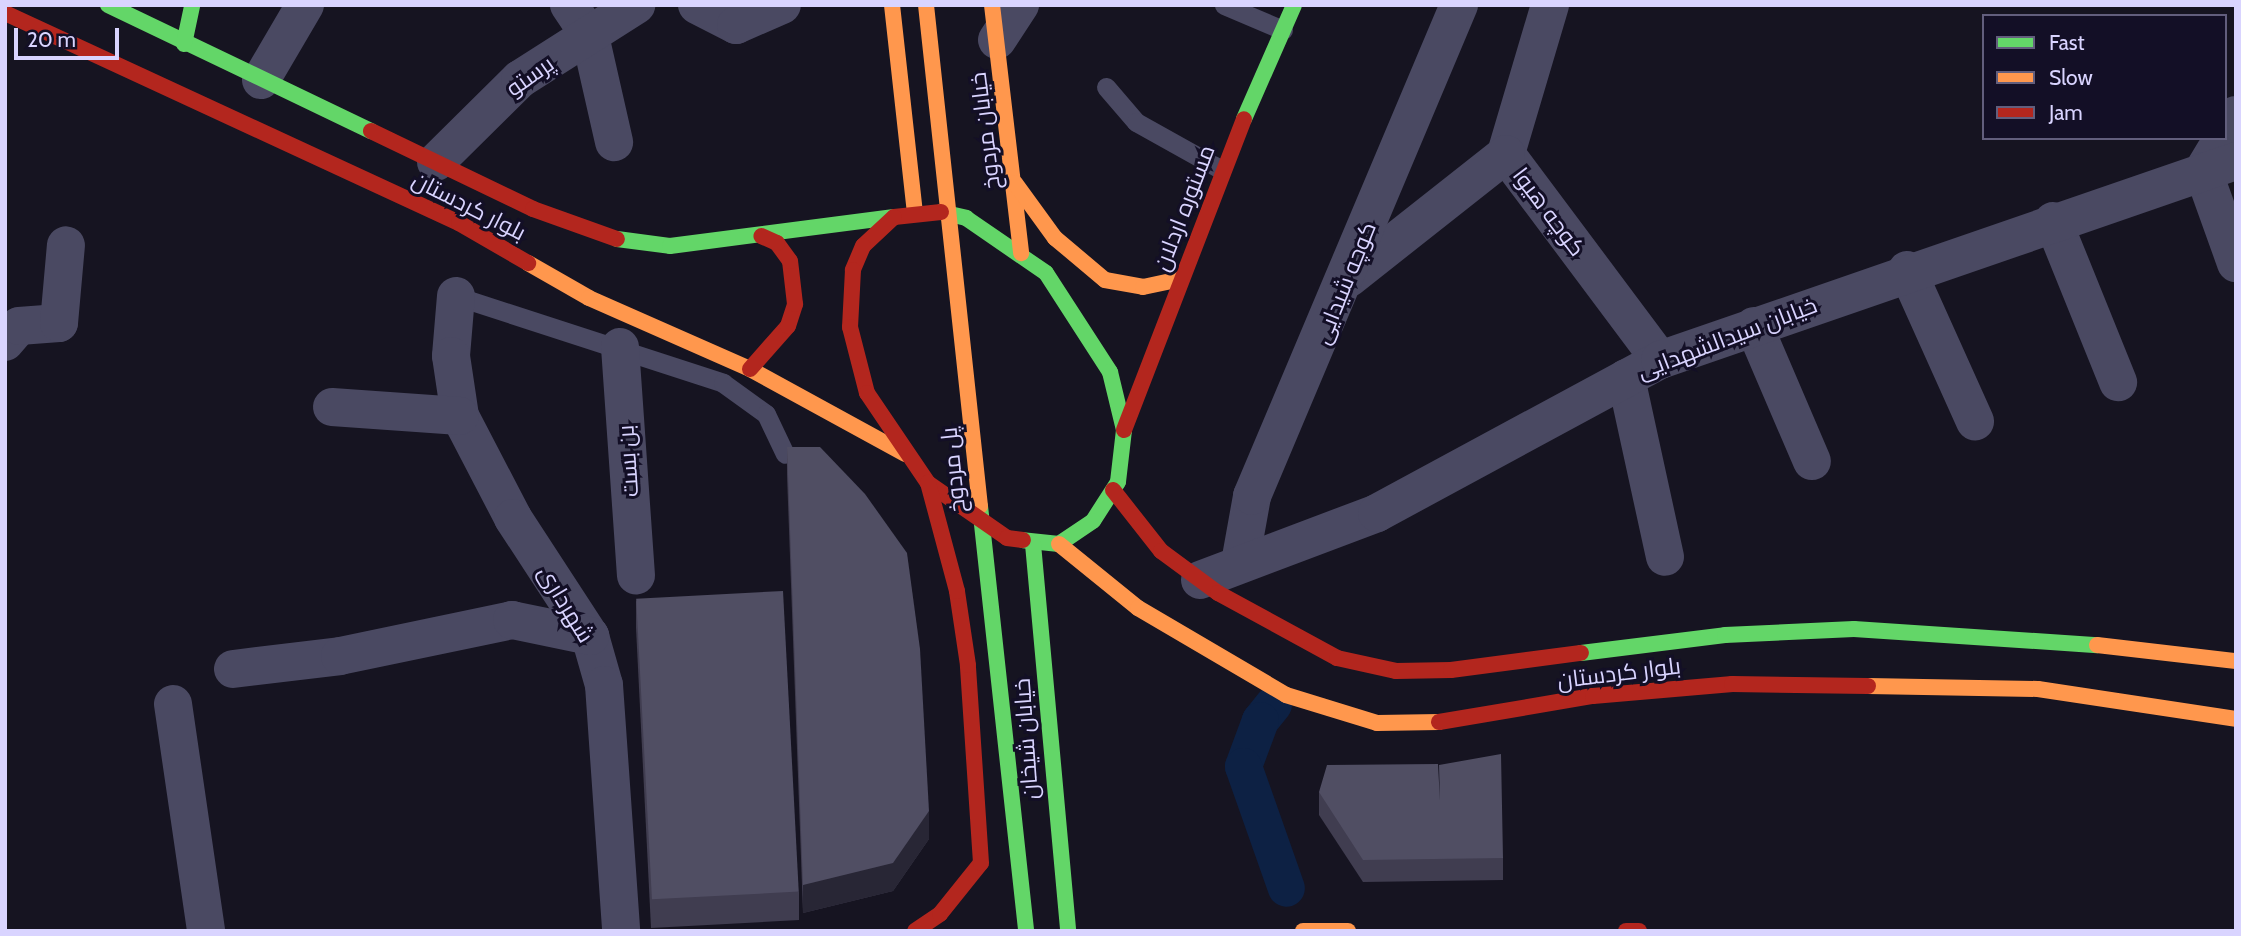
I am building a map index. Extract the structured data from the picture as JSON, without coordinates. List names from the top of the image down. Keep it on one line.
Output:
{"streets":{"main road":["خیابان مردوخ","بلوار کردستان","مستوره اردلان","پل مردوخ","خیابان شیخان"],"street":["پرستو","کوچه هیوا","کوچه شیدایی","خیابان سیدالشهدایی","بن بست","شهرداری"]},"crossings":[["پرستو","بلوار کردستان"],["خیابان مردوخ","بلوار کردستان"],["بلوار کردستان","مستوره اردلان"],["بلوار کردستان","خیابان سیدالشهدایی"],["کوچه هیوا","خیابان سیدالشهدایی"],["کوچه شیدایی","خیابان سیدالشهدایی"]],"legend":["Fast","Slow","Jam"],"scale_bar":"20 m"}
